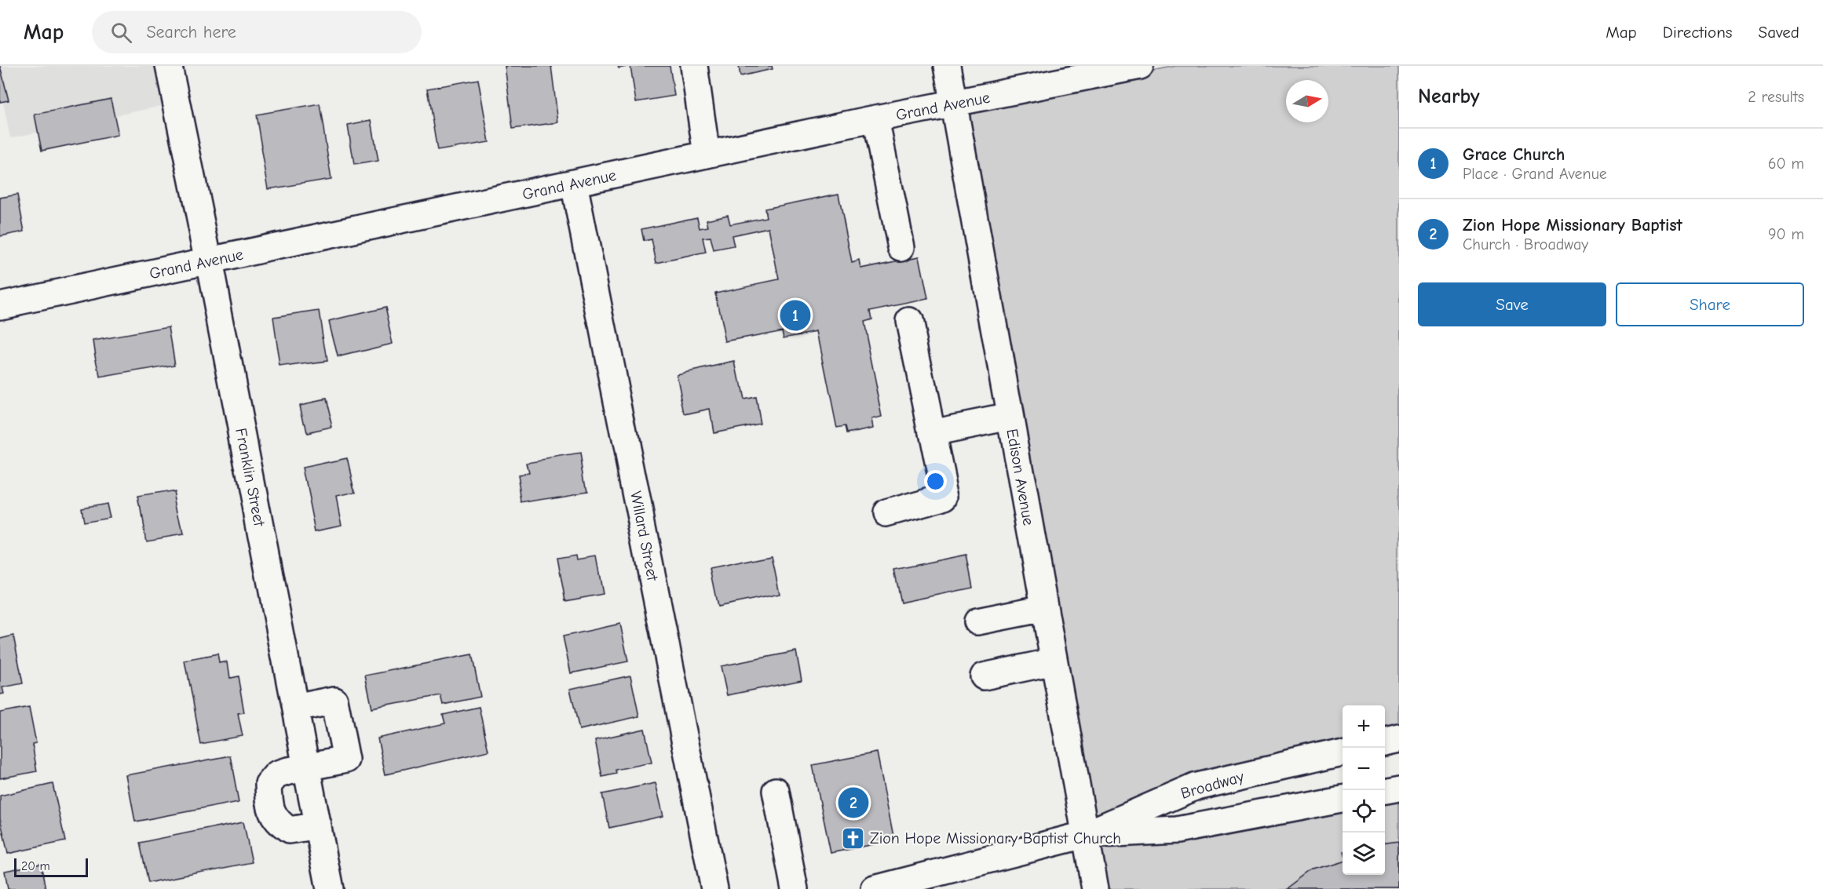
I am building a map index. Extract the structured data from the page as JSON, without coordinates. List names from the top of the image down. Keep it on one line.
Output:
{"streets":{"street":["Grand Avenue","Franklin Street","Edison Avenue","Willard Street","Broadway"]},"crossings":[["Grand Avenue","Franklin Street"],["Grand Avenue","Edison Avenue"],["Grand Avenue","Willard Street"],["Edison Avenue","Broadway"]],"places":{"church":["Zion Hope Missionary Baptist Church"]},"scale_bar":"20 m","north":"right","page":{"header":"Map","search":"Search here","nav":["Map","Directions","Saved"],"heading":["Nearby","2 results"],"list":[{"mark":"1","name":"Grace Church","note":"Place · Grand Avenue","value":"60 m"},{"mark":"2","name":"Zion Hope Missionary Baptist","note":"Church · Broadway","value":"90 m"}],"buttons":["Save","Share"],"pins":["1","2"],"map_buttons":["+","−"],"scale":"20 m"}}
